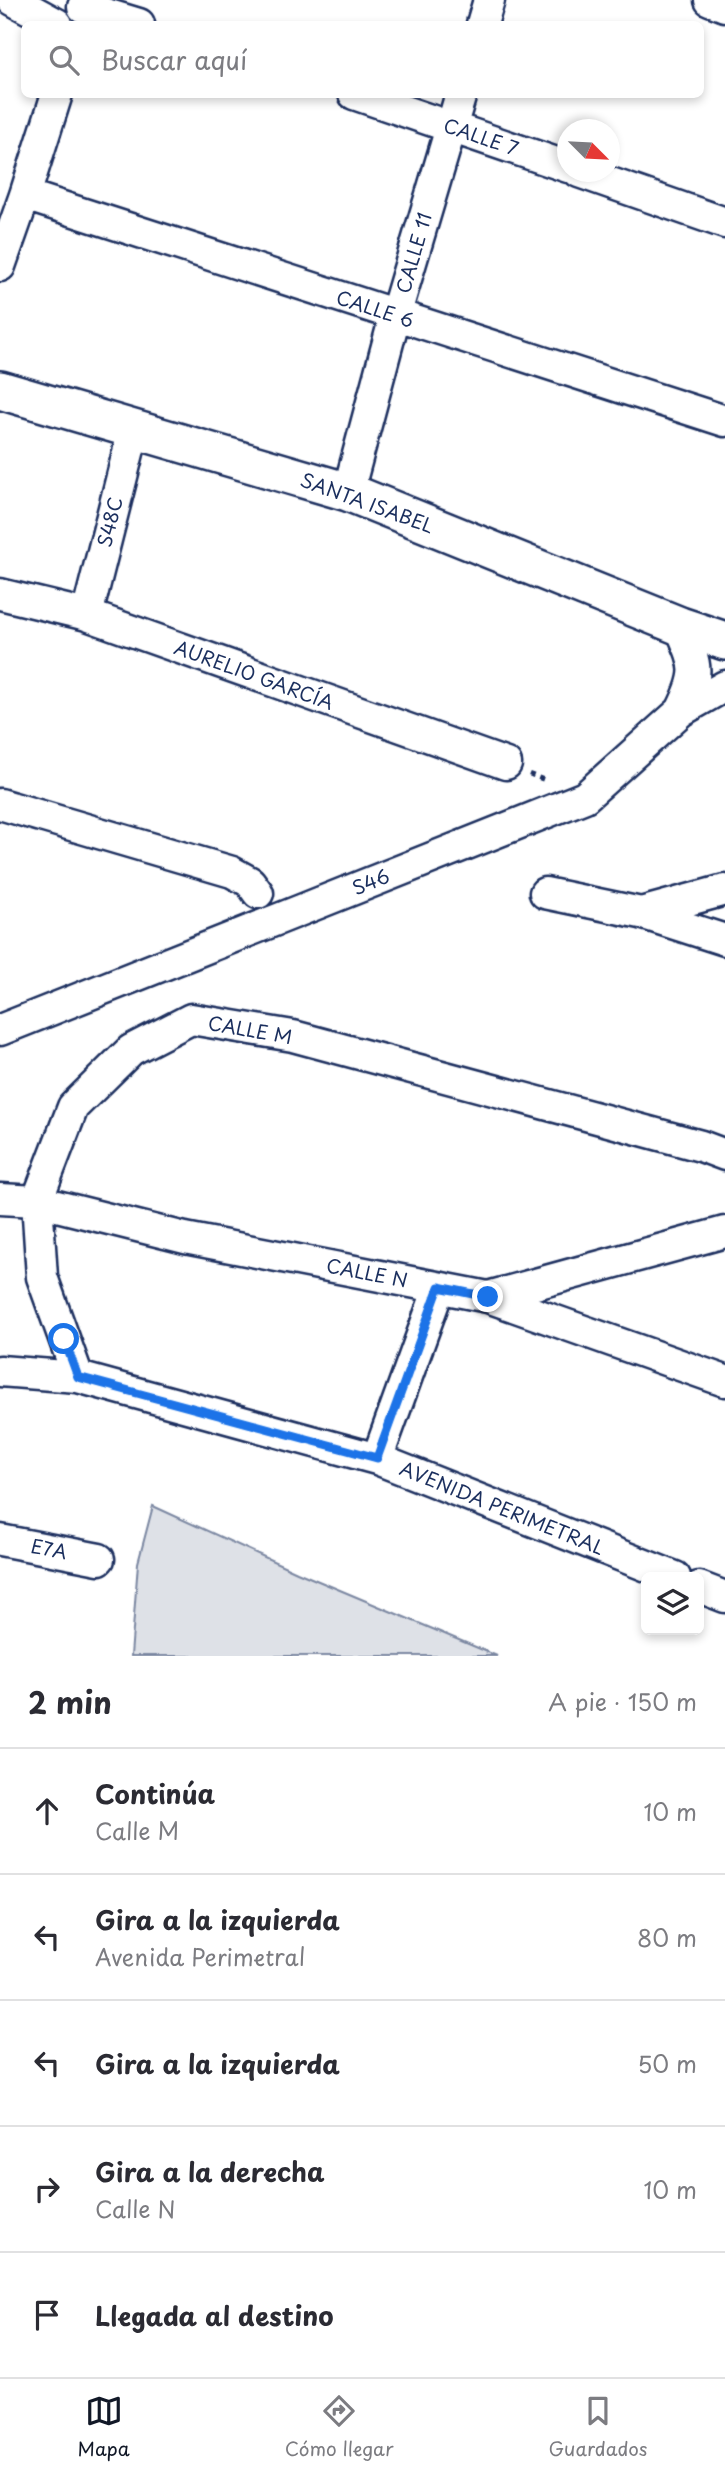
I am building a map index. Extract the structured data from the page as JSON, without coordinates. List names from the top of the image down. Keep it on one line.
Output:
{"streets":{"street":["CALLE 7","CALLE 11","CALLE 6","SANTA ISABEL","S48C","AURELIO GARCÍA","S46","CALLE M","CALLE N","AVENIDA PERIMETRAL","E7A"]},"crossings":[["CALLE 7","CALLE 11"],["CALLE 11","CALLE 6"],["CALLE 11","SANTA ISABEL"],["SANTA ISABEL","S48C"],["SANTA ISABEL","S46"],["S48C","AURELIO GARCÍA"],["CALLE M","CALLE N"],["CALLE M","AVENIDA PERIMETRAL"]],"north":"bottom right","page":{"search":"Buscar aquí","heading":["2 min","A pie · 150 m"],"list":[["Continúa","Calle M","10 m"],["Gira a la izquierda","Avenida Perimetral","80 m"],["Gira a la izquierda","50 m"],["Gira a la derecha","Calle N","10 m"],"Llegada al destino"],"nav":["Mapa","Cómo llegar","Guardados"]}}
